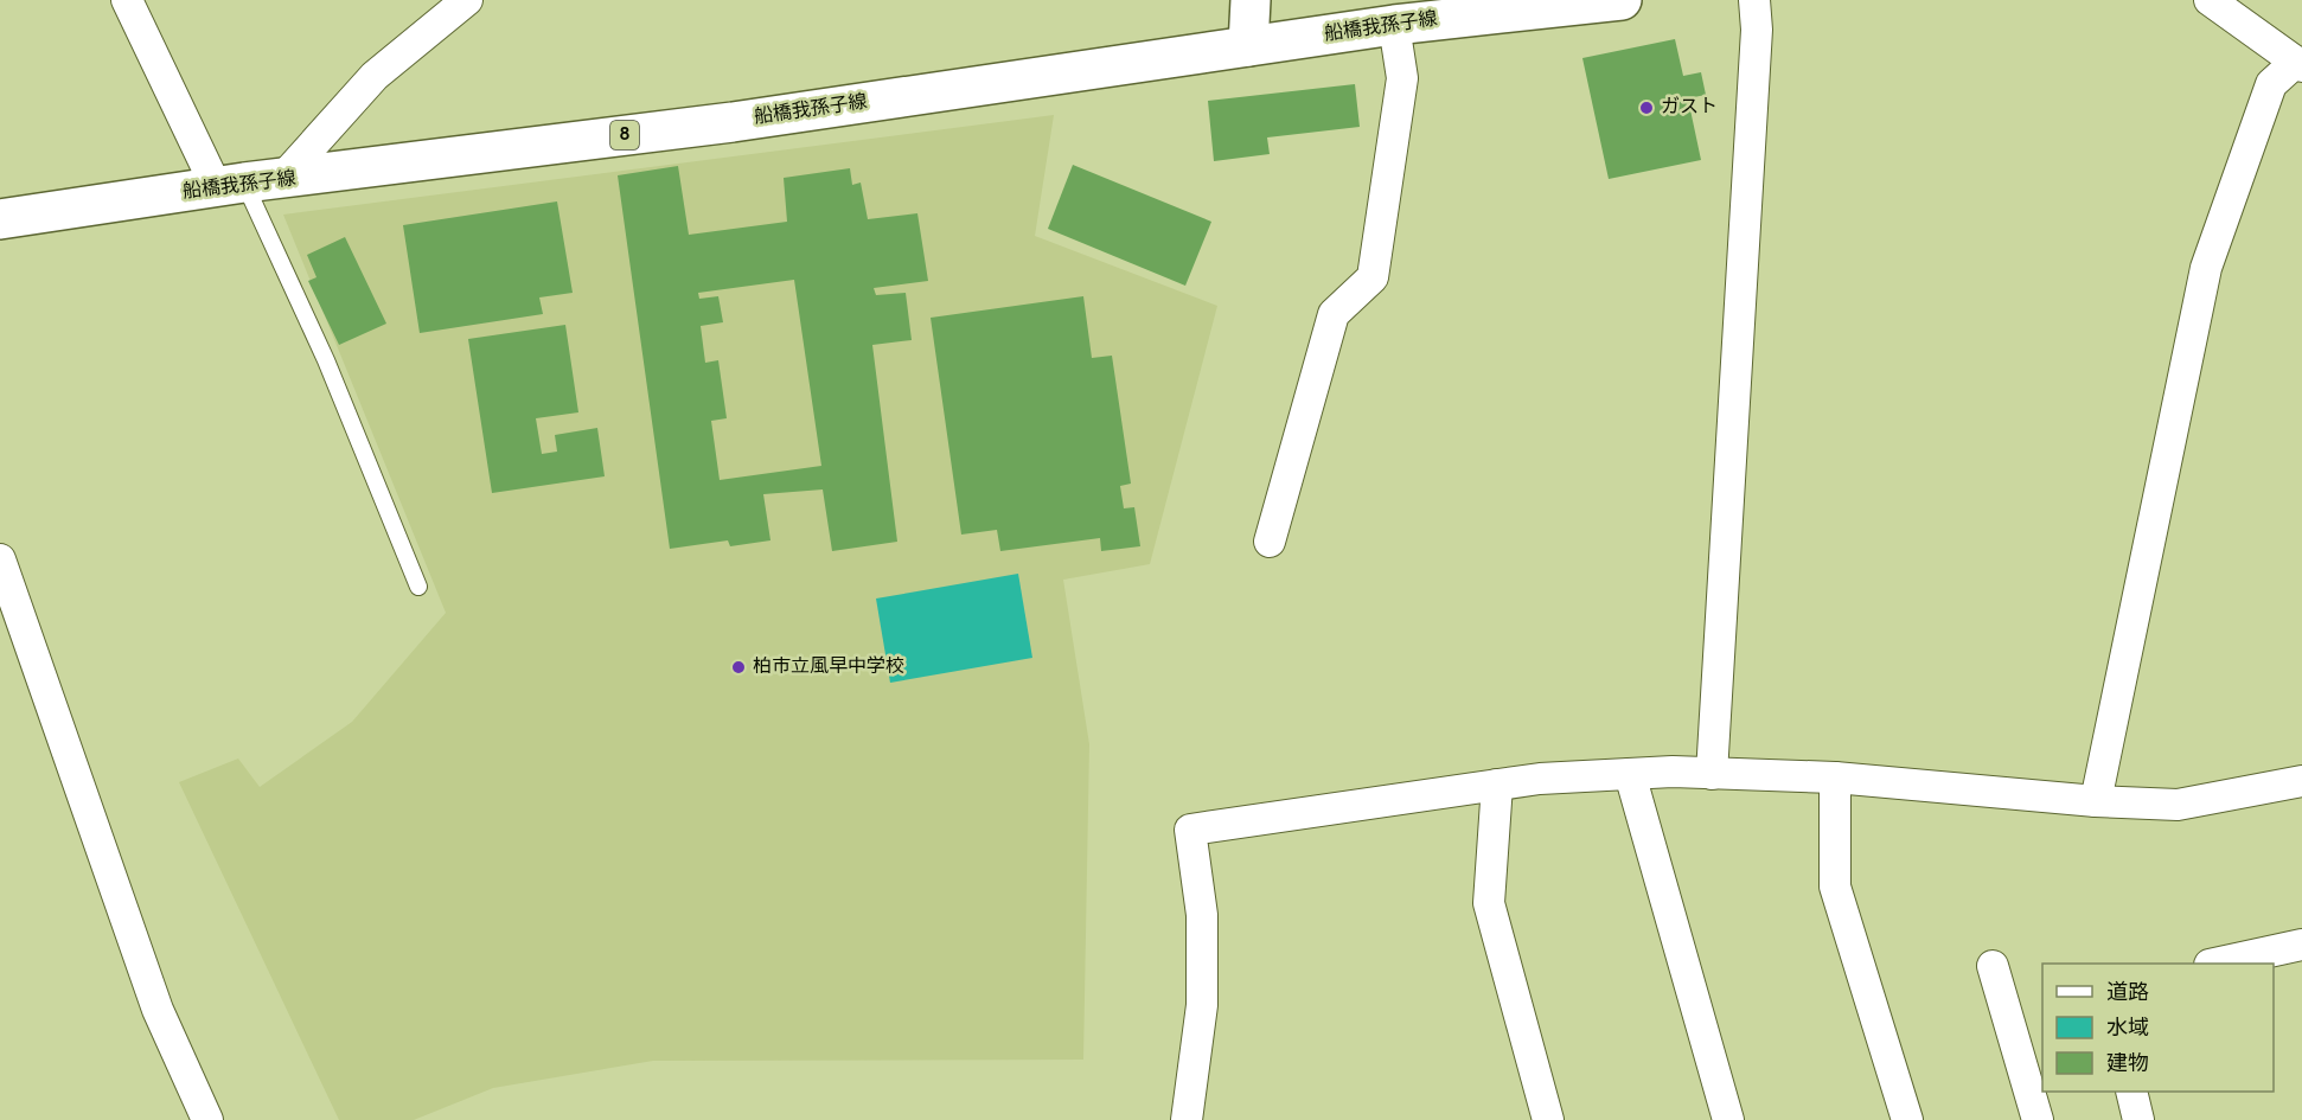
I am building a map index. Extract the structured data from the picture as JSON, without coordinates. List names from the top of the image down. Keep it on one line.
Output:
{"streets":{"main road":["船橋我孫子線","8"]},"places":["ガスト","柏市立風早中学校"],"legend":["道路","水域","建物"]}
